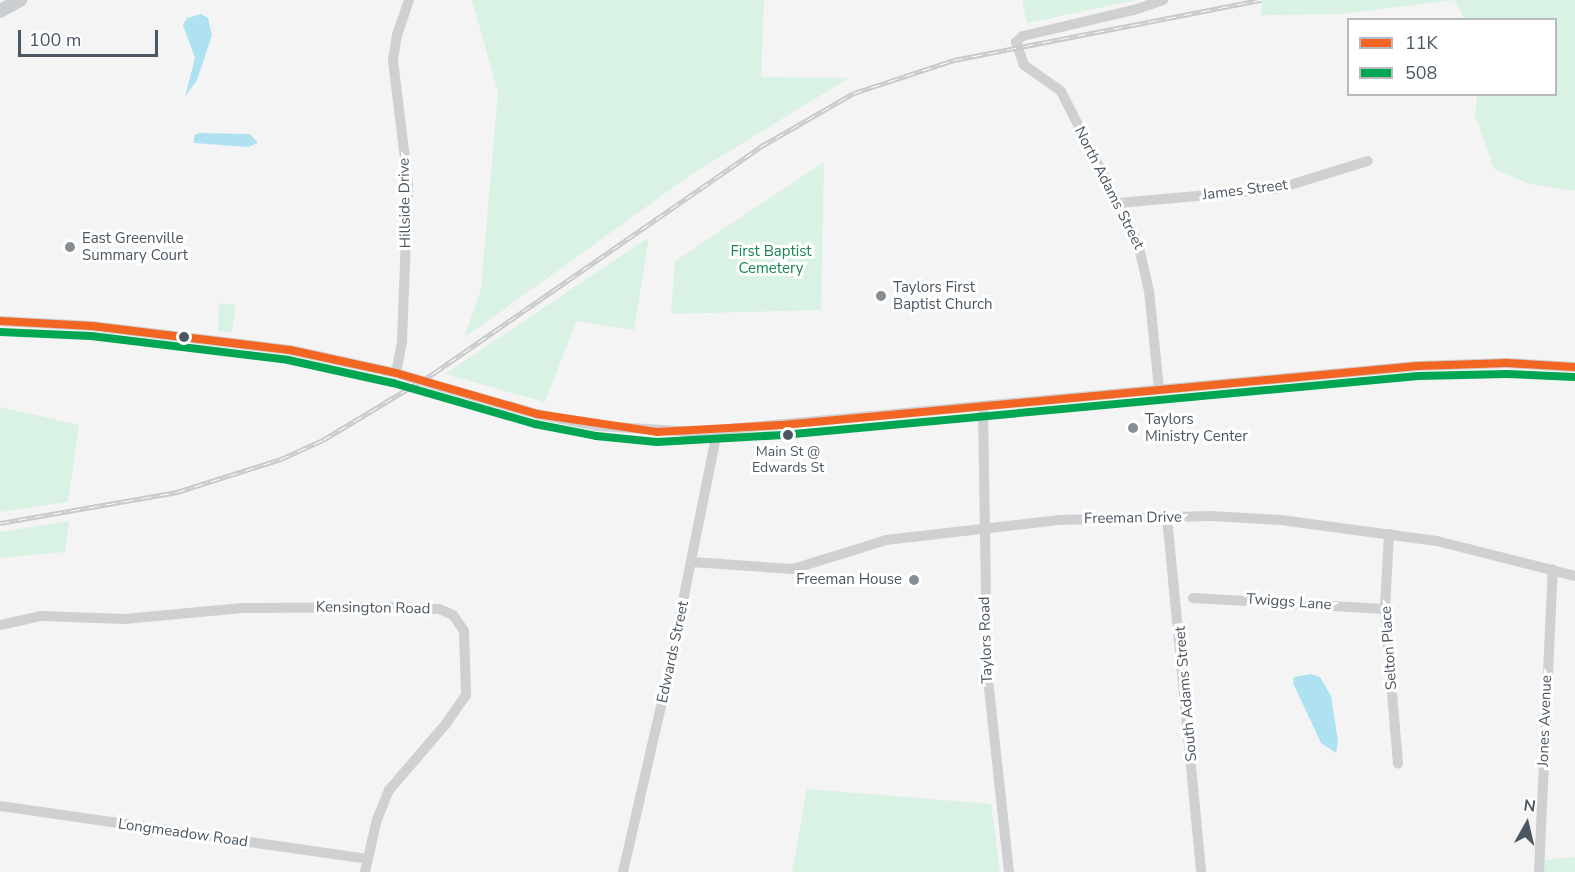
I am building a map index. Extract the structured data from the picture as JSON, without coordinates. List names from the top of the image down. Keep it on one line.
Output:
{"streets":{"street":["North Adams Street","James Street","Hillside Drive","Freeman Drive","Twiggs Lane","Kensington Road","Taylors Road","Selton Place","Edwards Street","South Adams Street","Jones Avenue","Longmeadow Road"]},"crossings":[["North Adams Street","James Street"],["Freeman Drive","Taylors Road"],["Freeman Drive","Selton Place"],["Freeman Drive","Edwards Street"],["Freeman Drive","South Adams Street"],["Freeman Drive","Jones Avenue"],["Twiggs Lane","Selton Place"],["Kensington Road","Longmeadow Road"]],"parks":["First Baptist Cemetery"],"places":["East Greenville Summary Court","Taylors First Baptist Church","Taylors Ministry Center","Main St @ Edwards St","Freeman House"],"lines":["transit line 11K","transit line 508"],"legend":["11K","508"],"scale_bar":"100 m","north":"top"}
